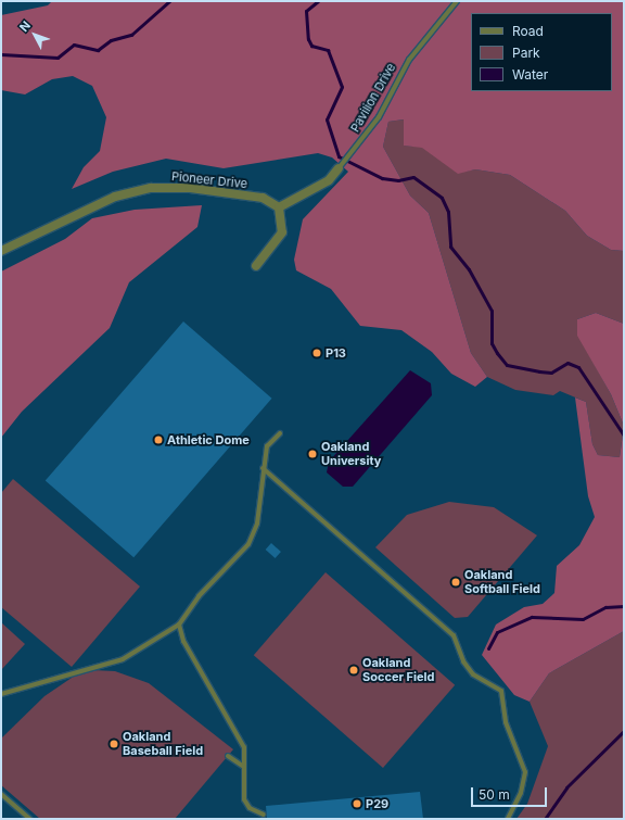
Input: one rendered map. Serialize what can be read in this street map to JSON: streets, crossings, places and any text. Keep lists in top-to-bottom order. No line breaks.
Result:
{"streets":{"street":["Pavilion Drive","Pioneer Drive"]},"crossings":[["Pavilion Drive","Pioneer Drive"]],"places":["P13","Athletic Dome","Oakland University","Oakland Softball Field","Oakland Soccer Field","Oakland Baseball Field","P29"],"legend":["Road","Park","Water"],"scale_bar":"50 m","north":"top left"}
